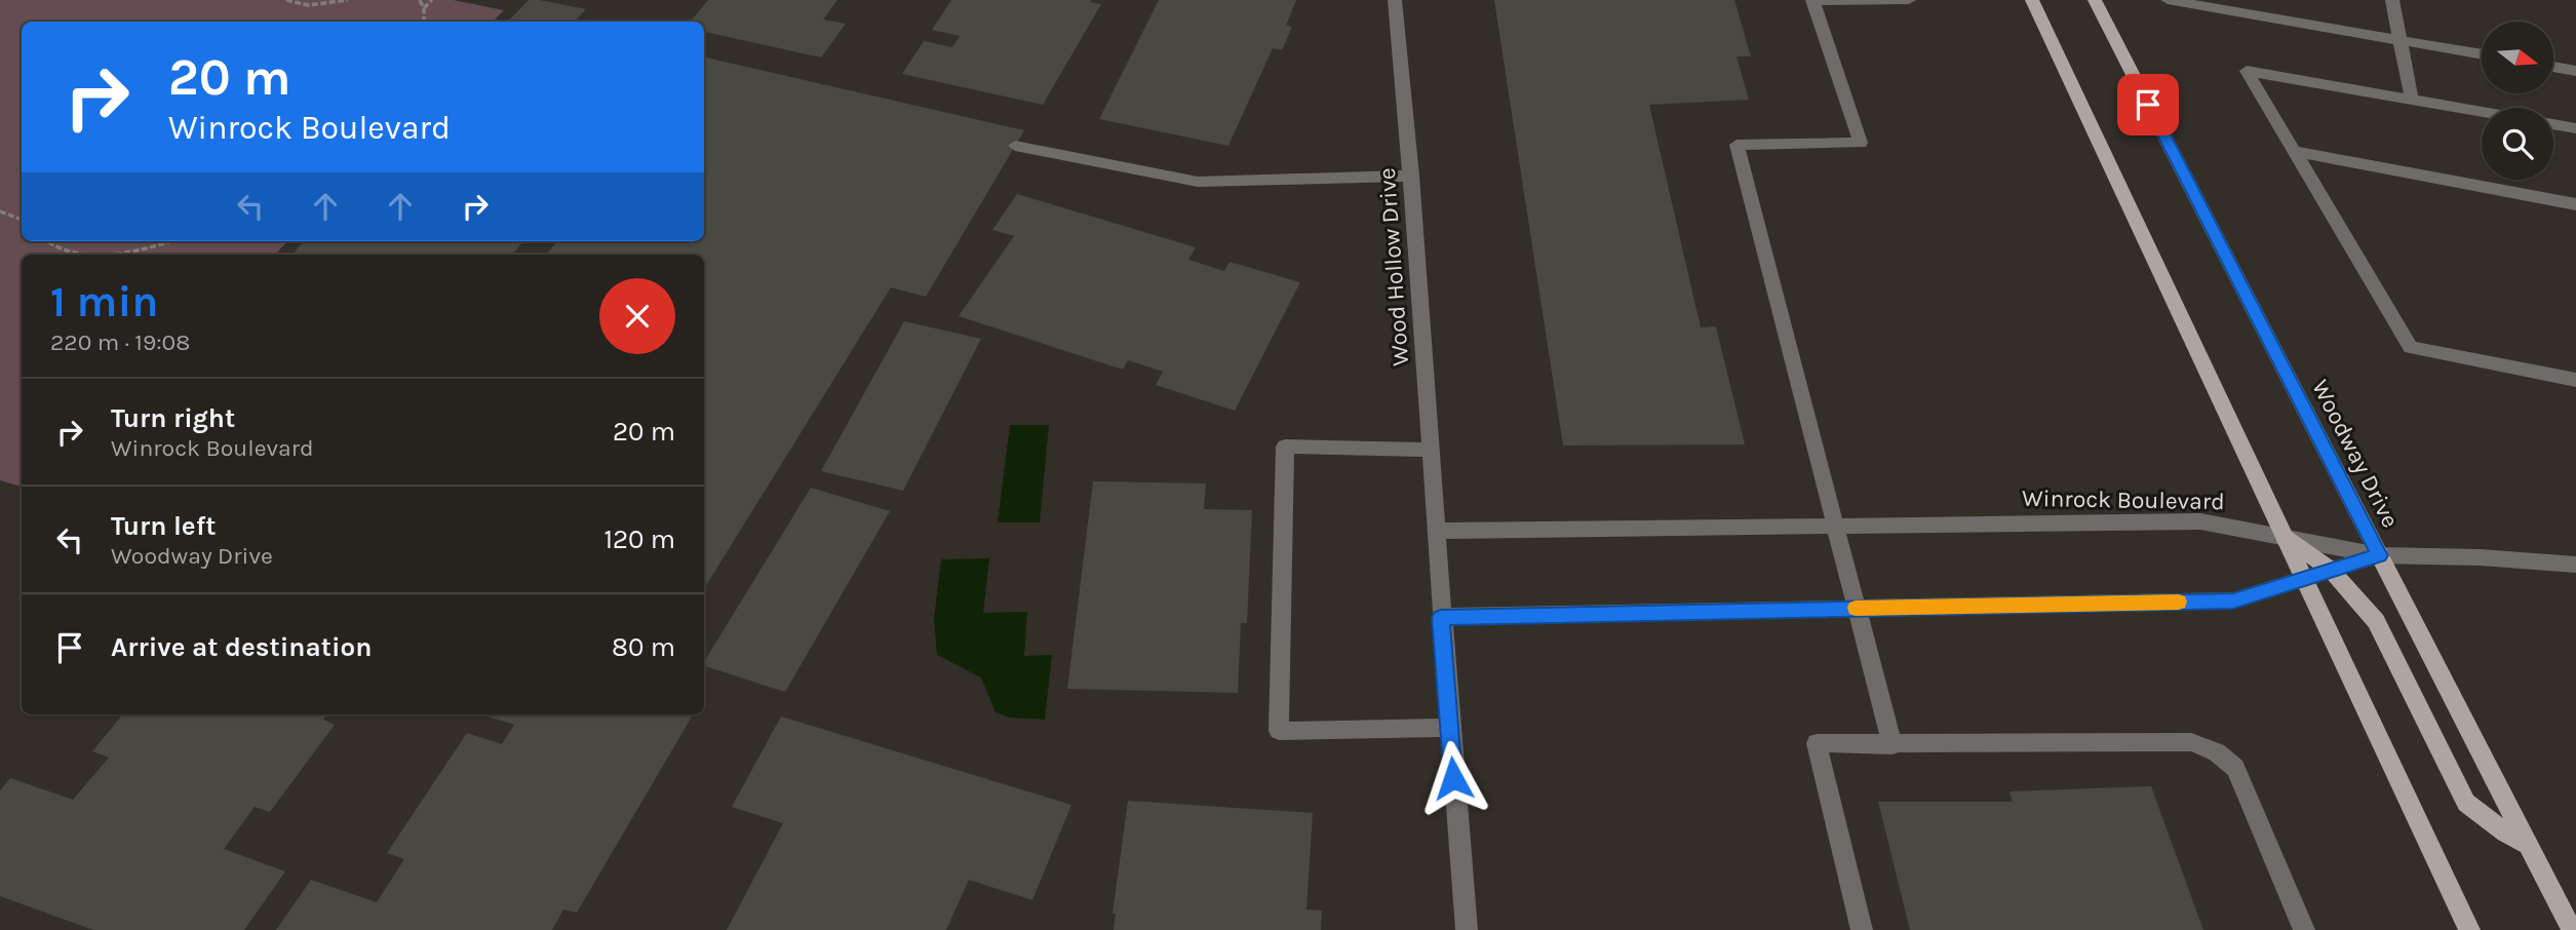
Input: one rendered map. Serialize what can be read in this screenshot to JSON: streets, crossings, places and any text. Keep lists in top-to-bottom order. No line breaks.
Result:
{"streets":{"main road":["Woodway Drive"],"street":["Wood Hollow Drive","Winrock Boulevard"]},"crossings":[["Wood Hollow Drive","Winrock Boulevard"],["Woodway Drive","Winrock Boulevard"]],"north":"right","page":{"turn":["20 m","Winrock Boulevard"],"heading":["1 min","220 m · 19:08"],"list":[{"name":"Turn right","note":"Winrock Boulevard","value":"20 m"},{"name":"Turn left","note":"Woodway Drive","value":"120 m"},{"name":"Arrive at destination","value":"80 m"}]}}
